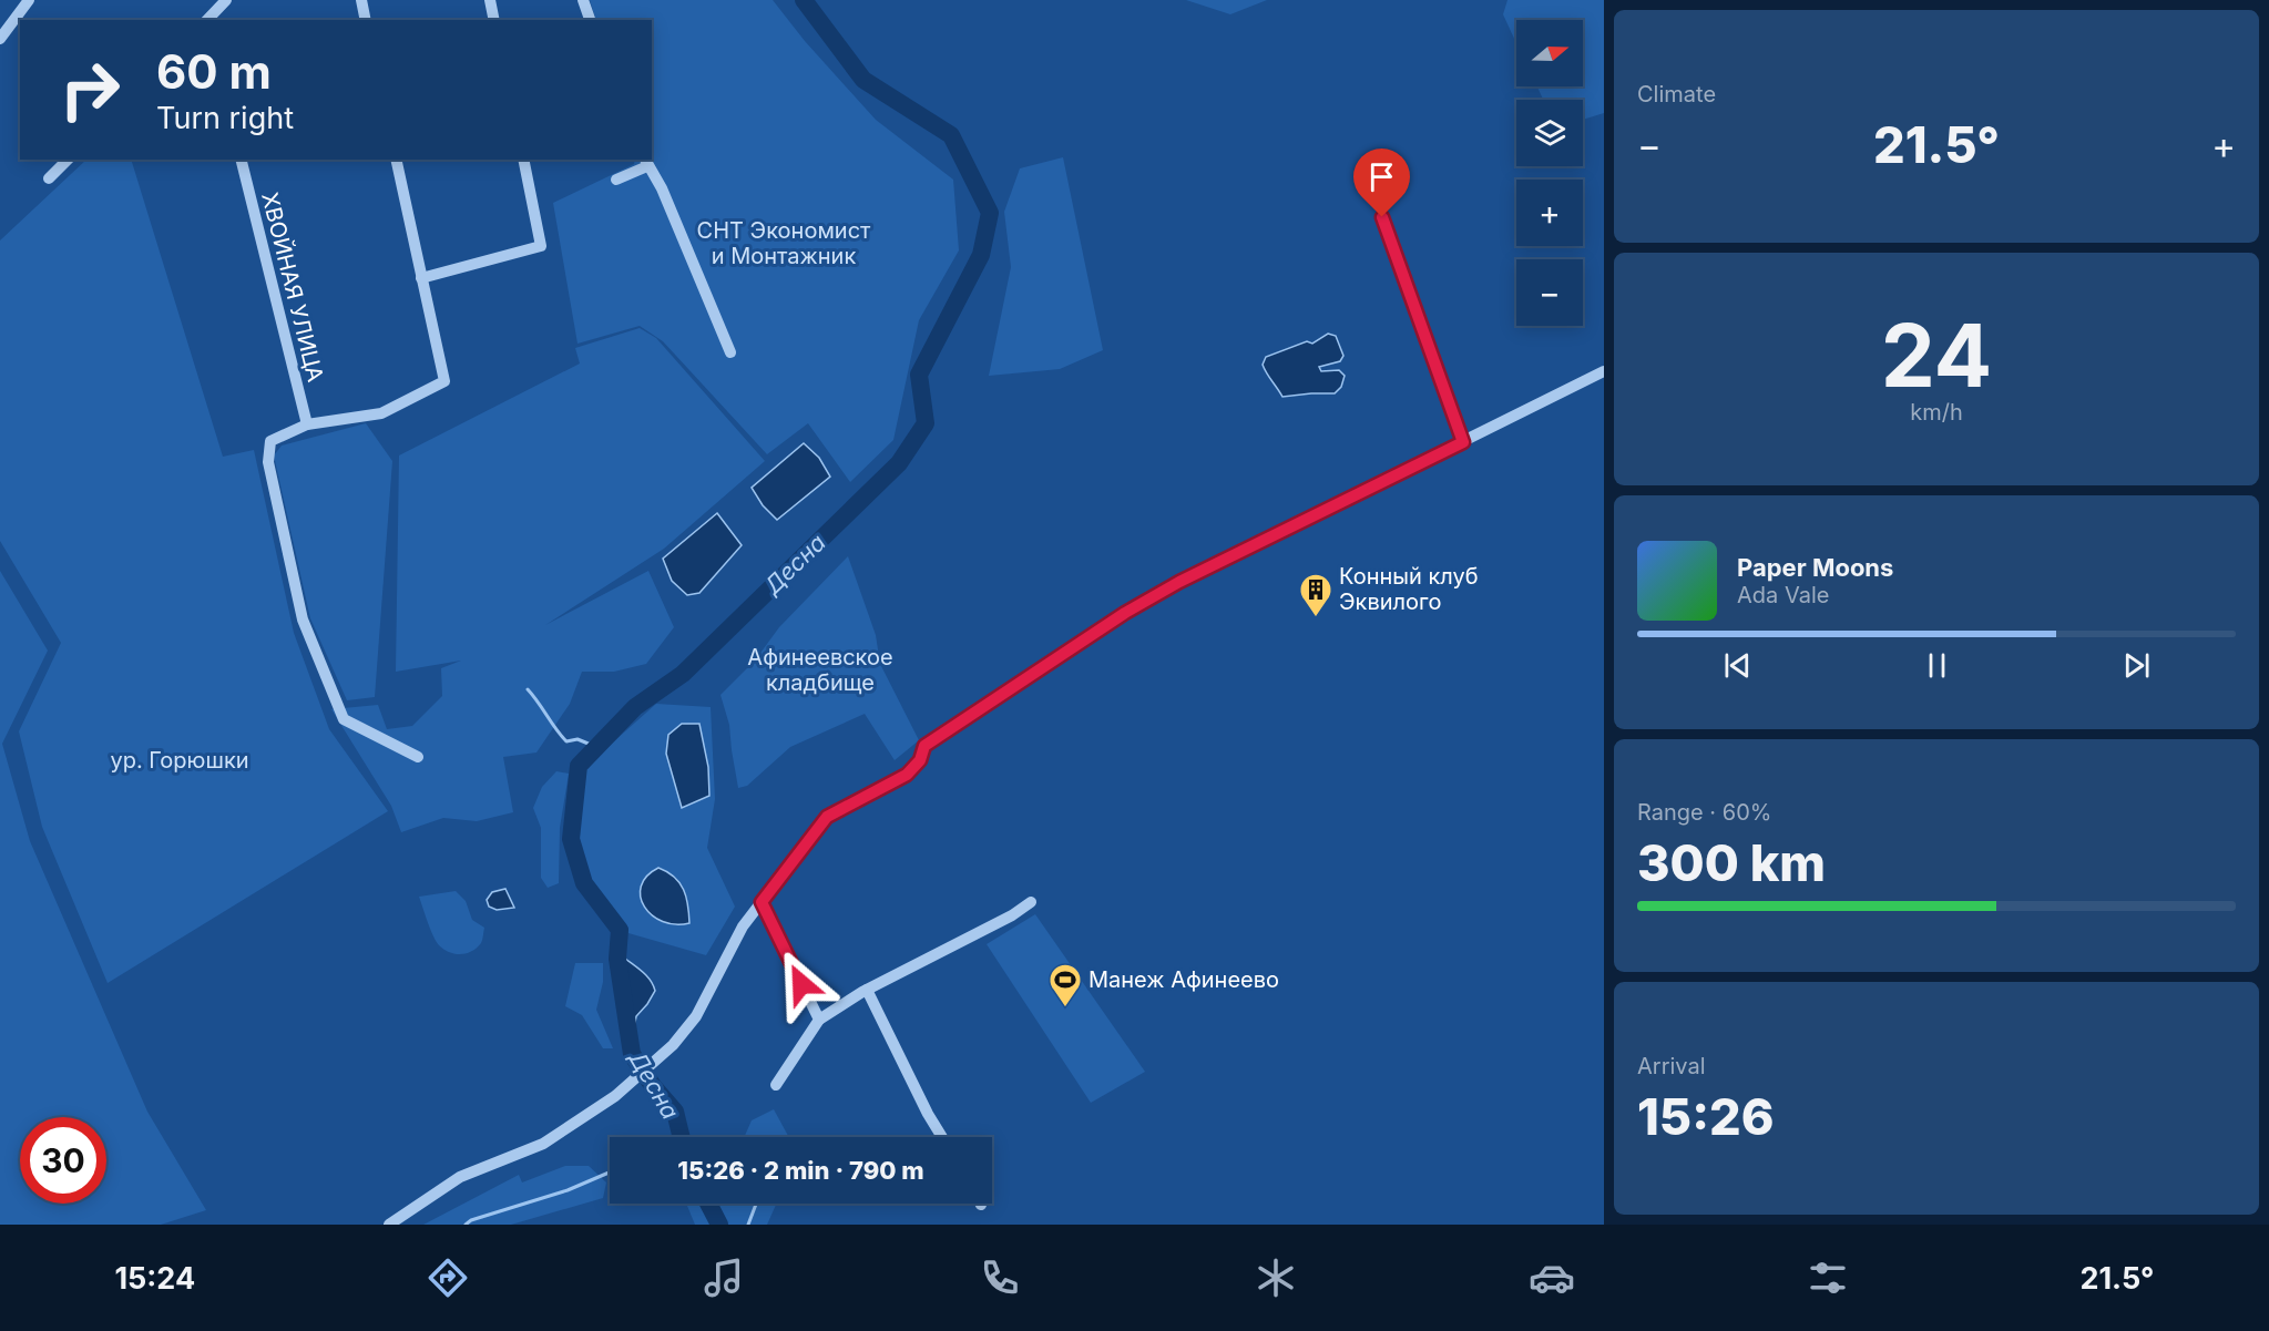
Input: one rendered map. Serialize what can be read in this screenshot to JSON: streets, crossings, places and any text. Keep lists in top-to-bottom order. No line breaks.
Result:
{"streets":{"street":["ХВОЙНАЯ УЛИЦА"]},"water":["Десна"],"parks":["СНТ Экономист и Монтажник","Афинеевское кладбище","ур. Горюшки"],"places":{"building":["Конный клуб Эквилого"],"sports":["Манеж Афинеево"]},"north":"right","page":{"tile":["Climate",["24","km/h"],["Range · 60%","300 km"],["Arrival","15:26"]],"map_buttons":["+","−"],"turn":["60 m","Turn right"],"heat":["−","21.5°","+"],"song":["Paper Moons","Ada Vale"],"limit":"30","trip":"15:26 · 2 min · 790 m","tabs":["15:24","21.5°"]}}
